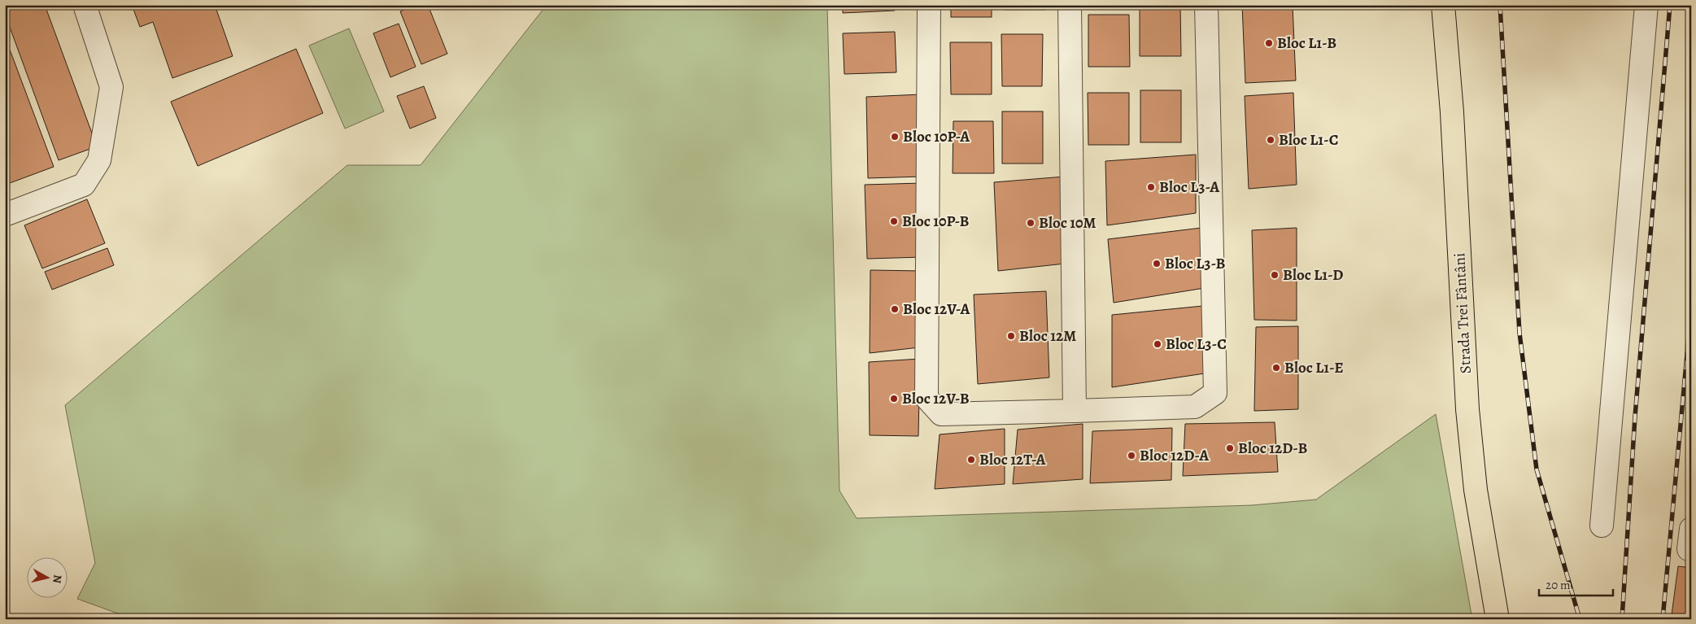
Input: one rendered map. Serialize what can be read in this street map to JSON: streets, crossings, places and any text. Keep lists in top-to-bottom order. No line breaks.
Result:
{"streets":{"main road":["Strada Trei Fântâni"]},"places":["Bloc L1-B","Bloc 10P-A","Bloc L1-C","Bloc L3-A","Bloc 10P-B","Bloc 10M","Bloc L3-B","Bloc L1-D","Bloc 12V-A","Bloc 12M","Bloc L3-C","Bloc L1-E","Bloc 12V-B","Bloc 12D-B","Bloc 12D-A","Bloc 12T-A"],"scale_bar":"20 m","north":"right"}
